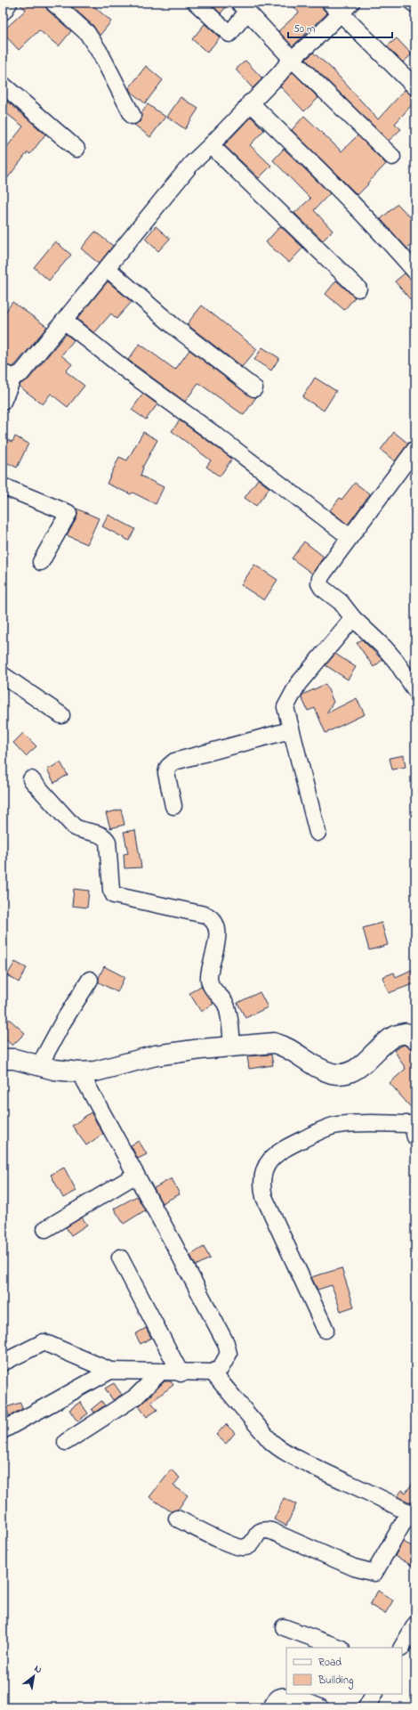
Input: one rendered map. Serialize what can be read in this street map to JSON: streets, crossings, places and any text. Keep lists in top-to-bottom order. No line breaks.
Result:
{"legend":["Road","Building"],"scale_bar":"50 m","north":"top right"}
